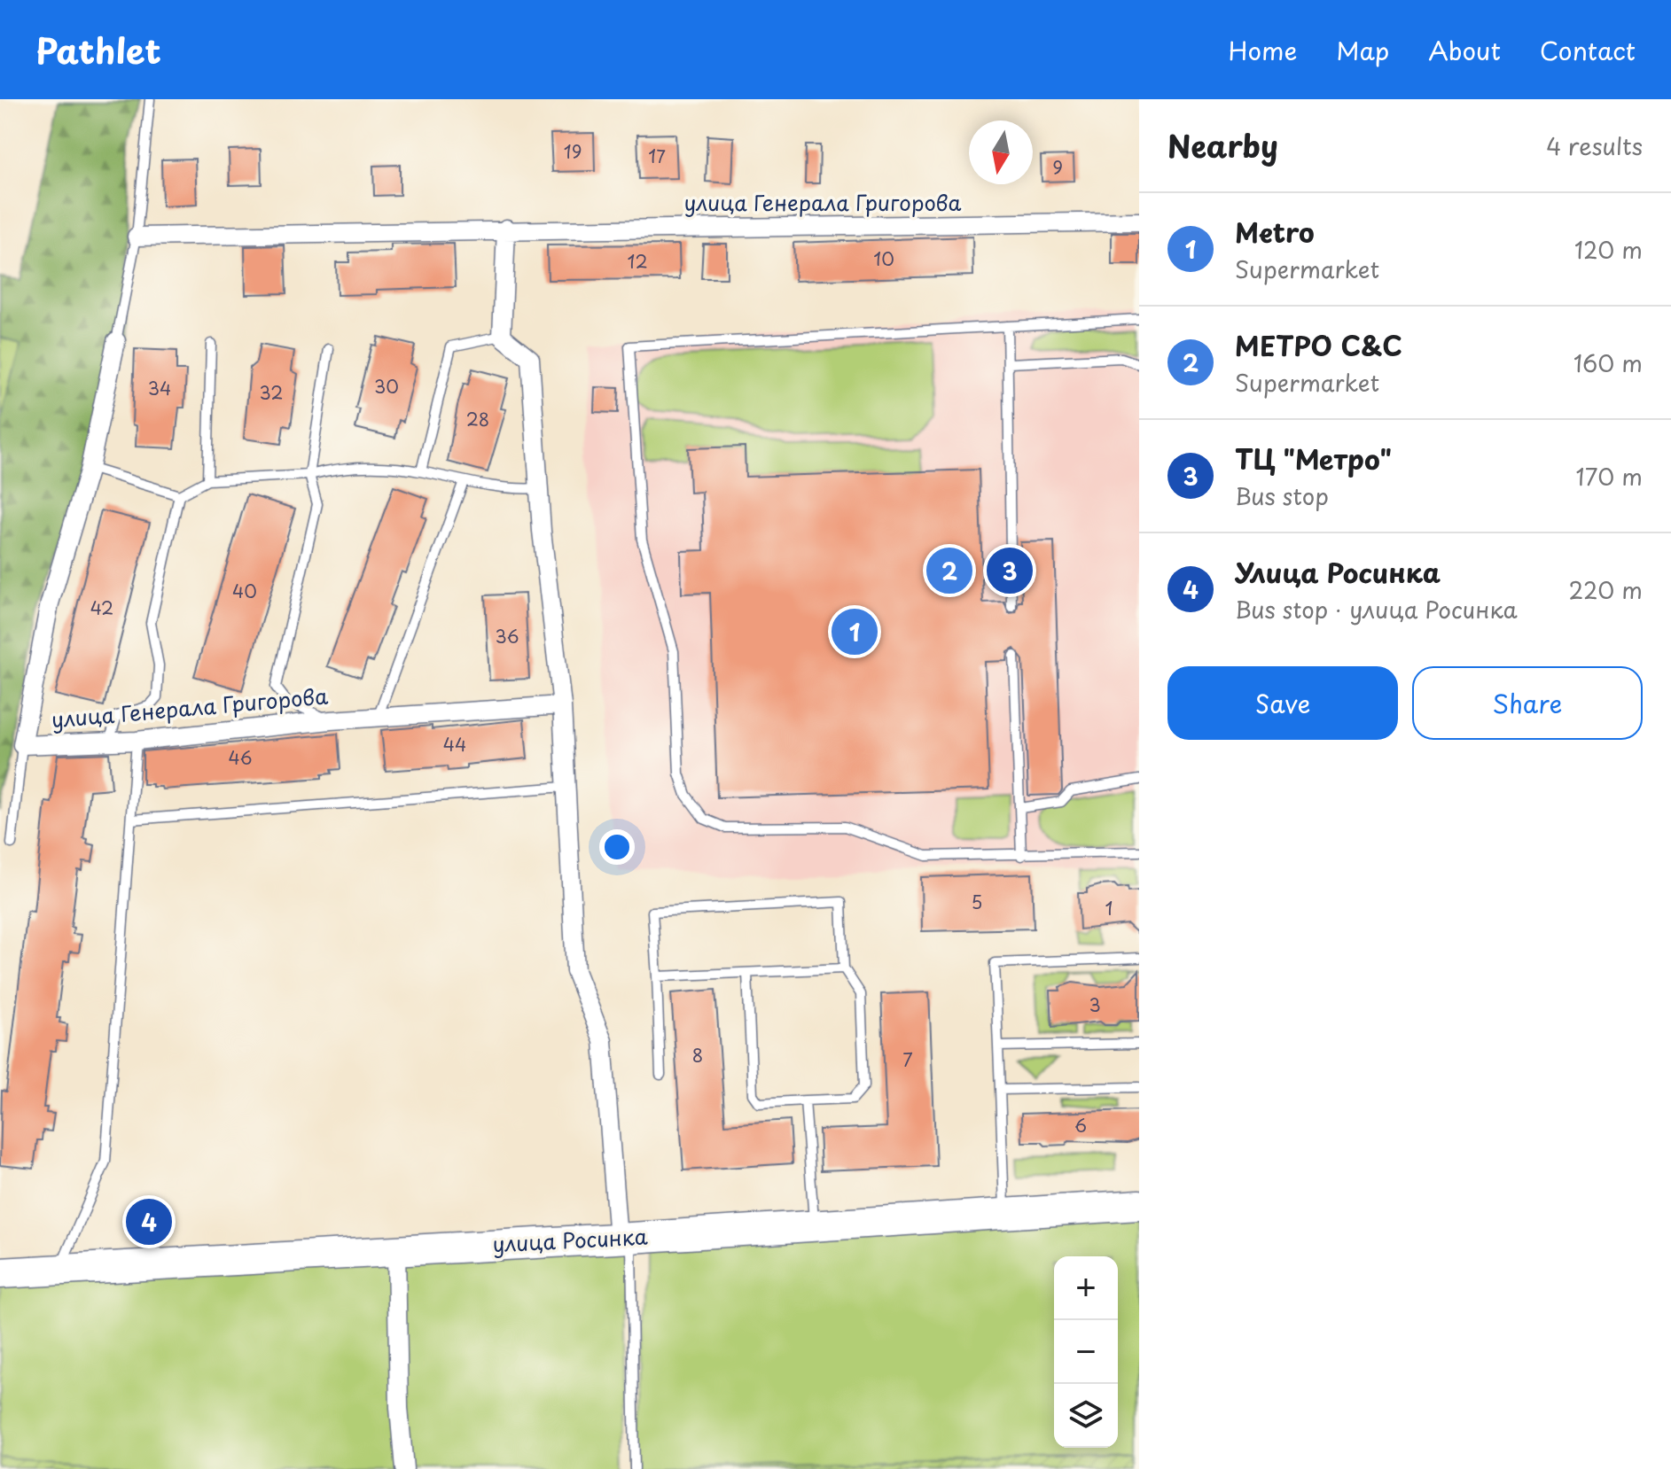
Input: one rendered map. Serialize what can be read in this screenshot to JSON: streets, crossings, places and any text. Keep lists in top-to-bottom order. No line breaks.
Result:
{"streets":{"main road":["улица Росинка"],"street":["улица Генерала Григорова"]},"house_numbers":["19","17","9","10","12","30","34","32","28","40","42","36","44","46","5","1","3","8","7","6"],"north":"bottom","page":{"header":"Pathlet","nav":["Home","Map","About","Contact"],"heading":["Nearby","4 results"],"list":[{"mark":"1","name":"Metro","note":"Supermarket","value":"120 m"},{"mark":"2","name":"МЕТРО С&С","note":"Supermarket","value":"160 m"},{"mark":"3","name":"ТЦ \"Метро\"","note":"Bus stop","value":"170 m"},{"mark":"4","name":"Улица Росинка","note":"Bus stop · улица Росинка","value":"220 m"}],"pins":["2","3","1","4"],"buttons":["Save","Share"],"map_buttons":["+","−"]}}
